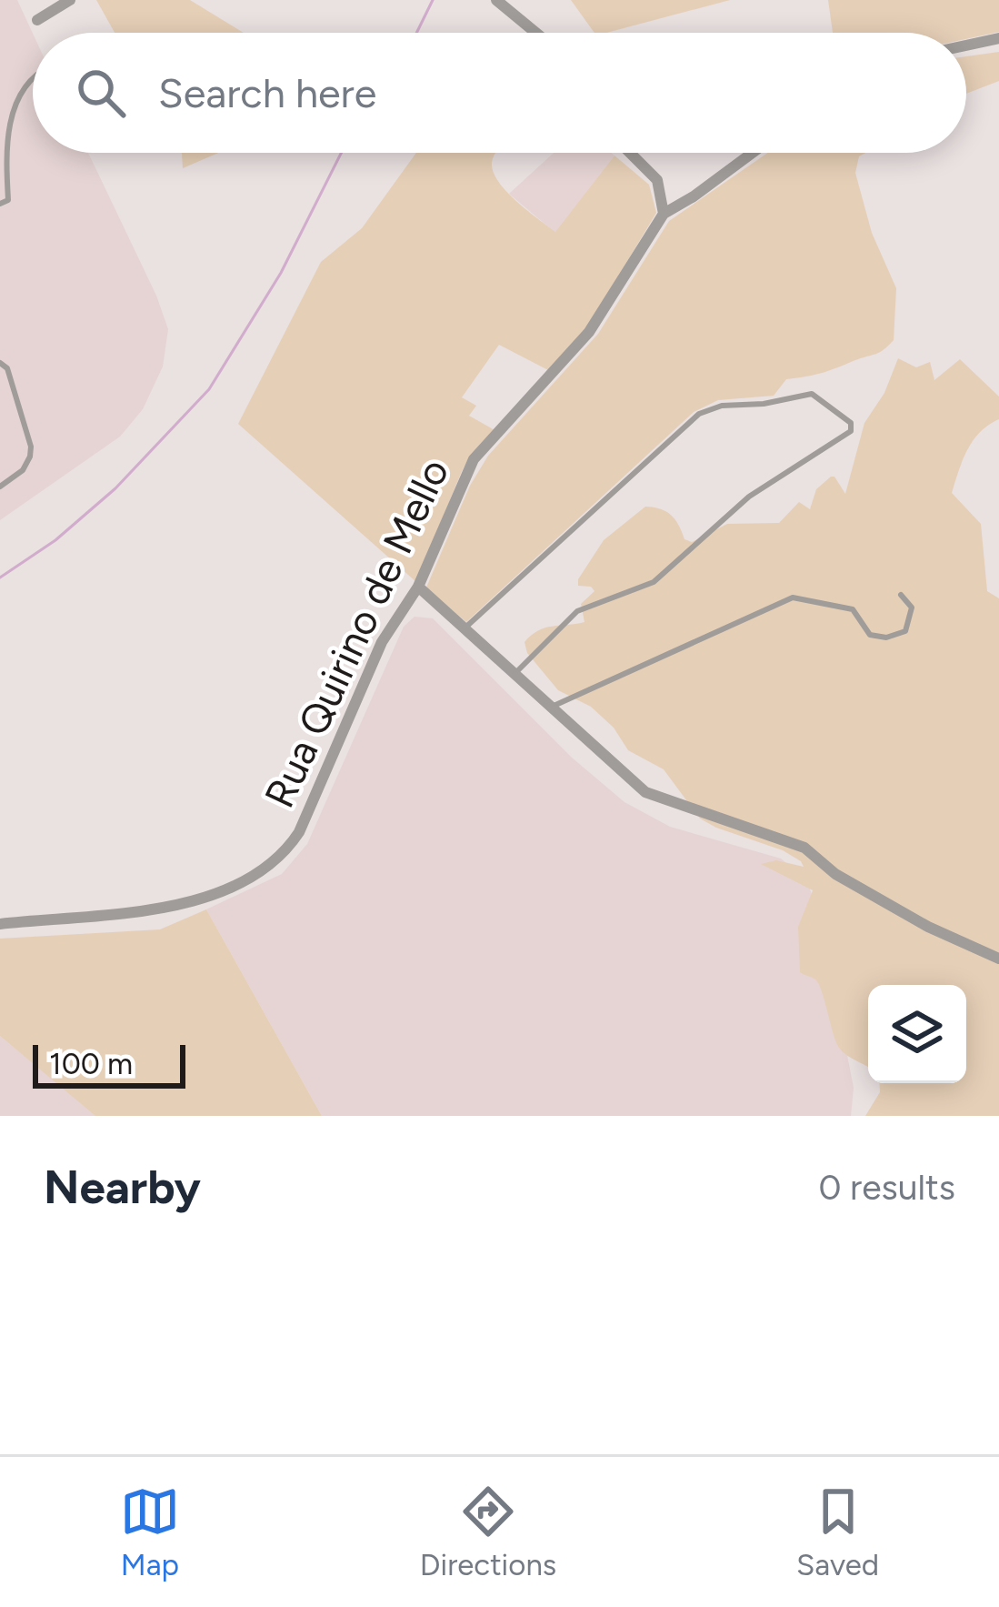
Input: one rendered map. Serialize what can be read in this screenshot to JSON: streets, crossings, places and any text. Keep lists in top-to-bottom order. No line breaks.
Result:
{"streets":{"street":["Rua Quirino de Mello"]},"scale_bar":"100 m","page":{"search":"Search here","scale":"100 m","heading":["Nearby","0 results"],"nav":["Map","Directions","Saved"]}}
